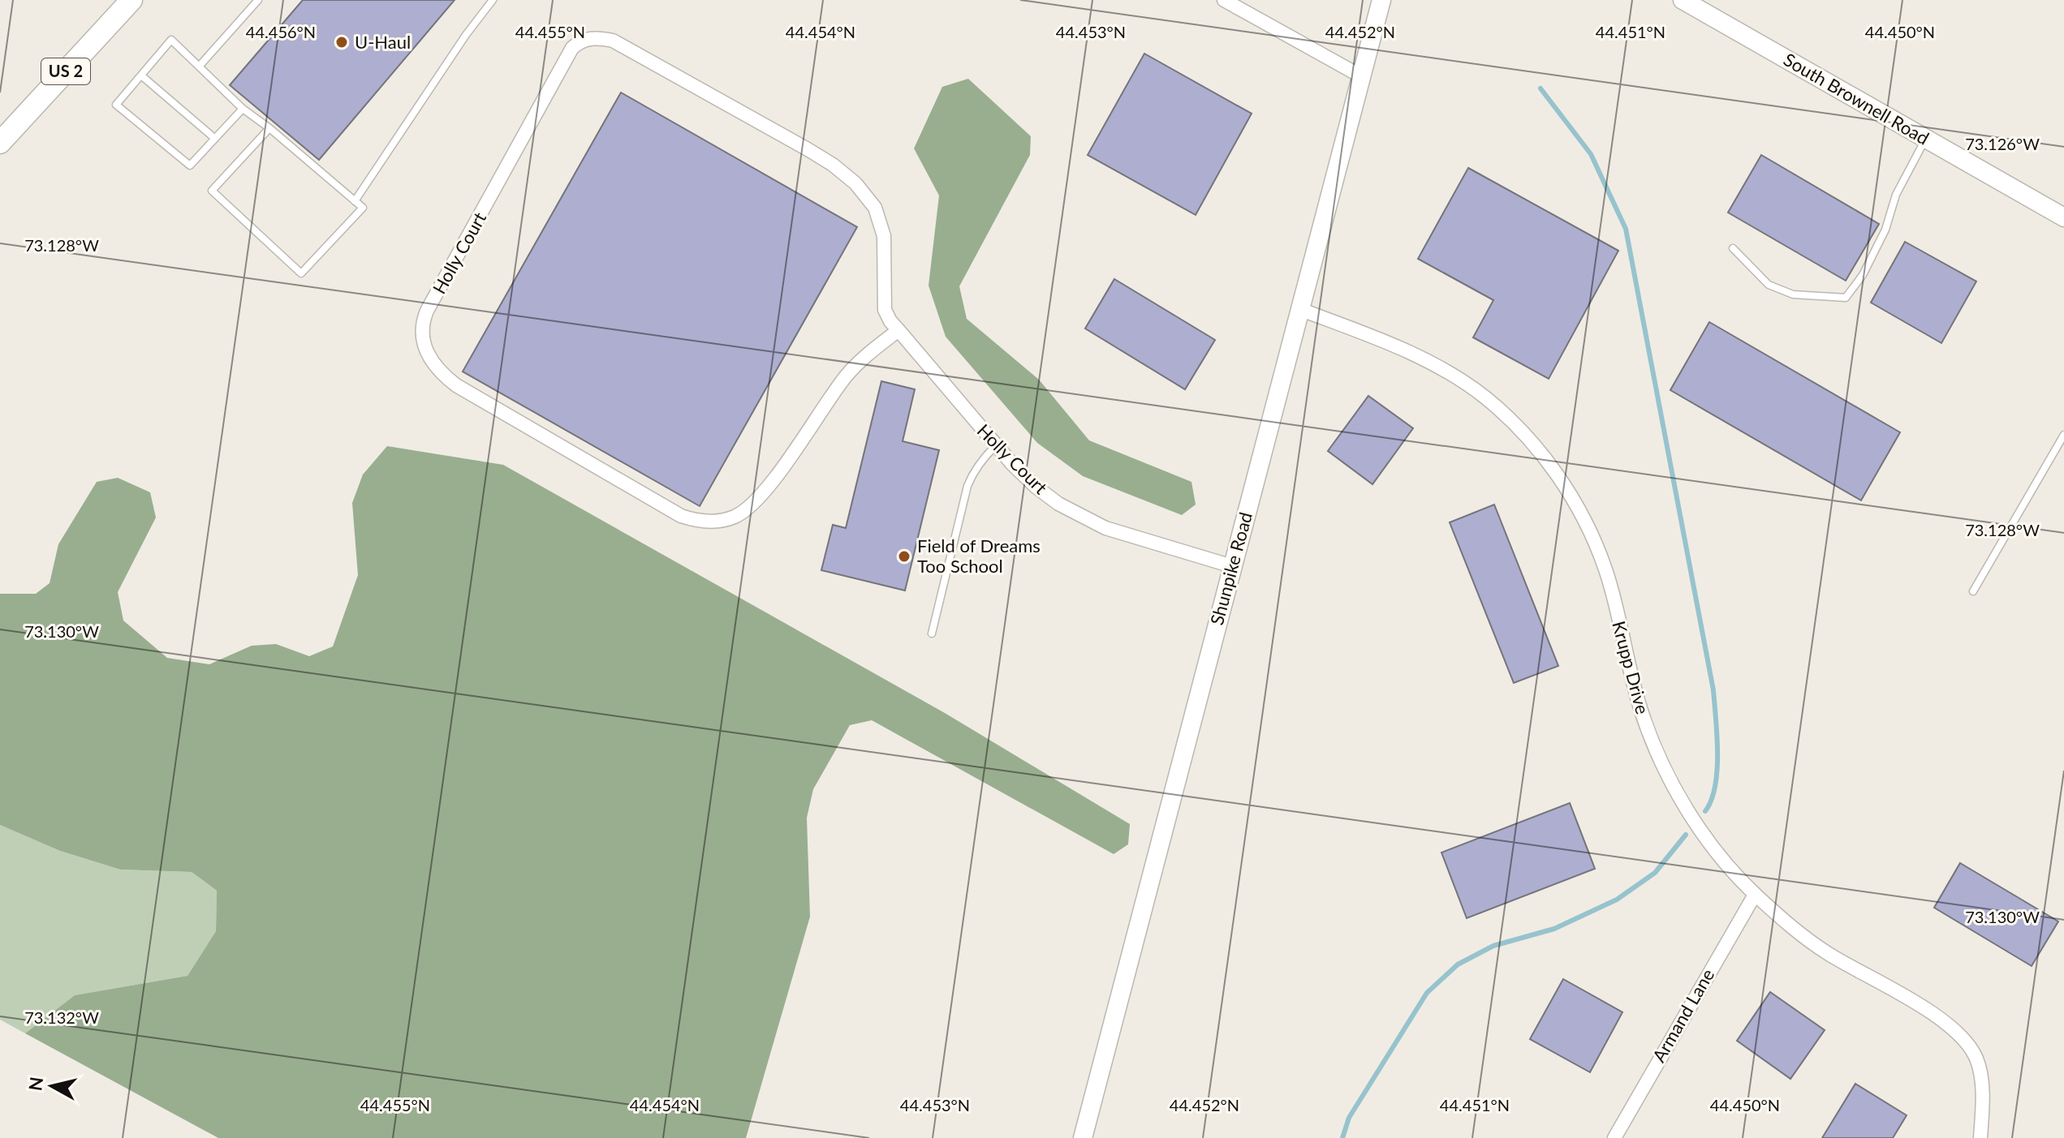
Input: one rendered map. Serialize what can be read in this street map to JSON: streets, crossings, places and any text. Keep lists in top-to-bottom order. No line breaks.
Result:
{"streets":{"main road":["US 2"],"street":["South Brownell Road","Holly Court","Shunpike Road","Krupp Drive","Armand Lane"]},"crossings":[["Holly Court","Shunpike Road"],["Shunpike Road","Krupp Drive"],["Krupp Drive","Armand Lane"]],"places":["U-Haul","Field of Dreams Too School"],"north":"left","coordinates":["44.456°N","44.455°N","44.454°N","44.453°N","44.452°N","44.451°N","44.450°N","73.126°W","73.128°W","73.130°W","73.132°W"]}
